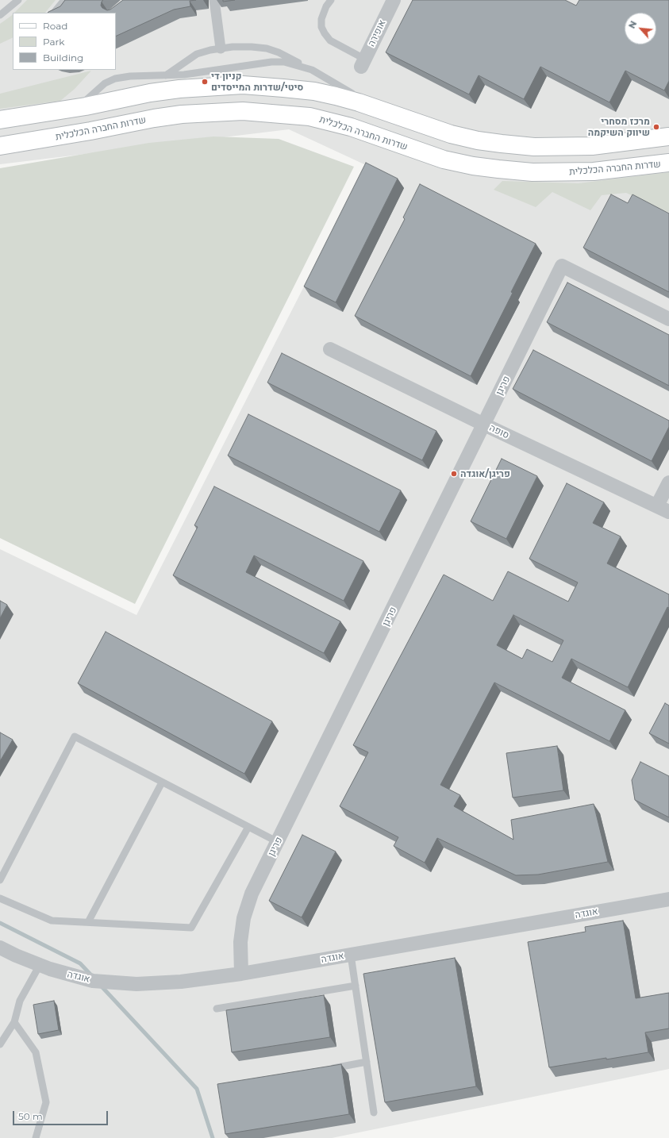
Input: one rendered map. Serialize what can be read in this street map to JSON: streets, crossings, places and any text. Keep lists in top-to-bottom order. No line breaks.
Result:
{"streets":{"main road":["שדרות החברה הכלכלית"],"street":["אופירה","פריגן","סופה","אוגדה"]},"crossings":[["פריגן","סופה"],["פריגן","אוגדה"]],"places":["קניון די סיטי/שדרות המייסדים","מרכז מסחרי שיווק השיקמה","פריגן/אוגדה"],"legend":["Road","Park","Building"],"scale_bar":"50 m","north":"top left"}
